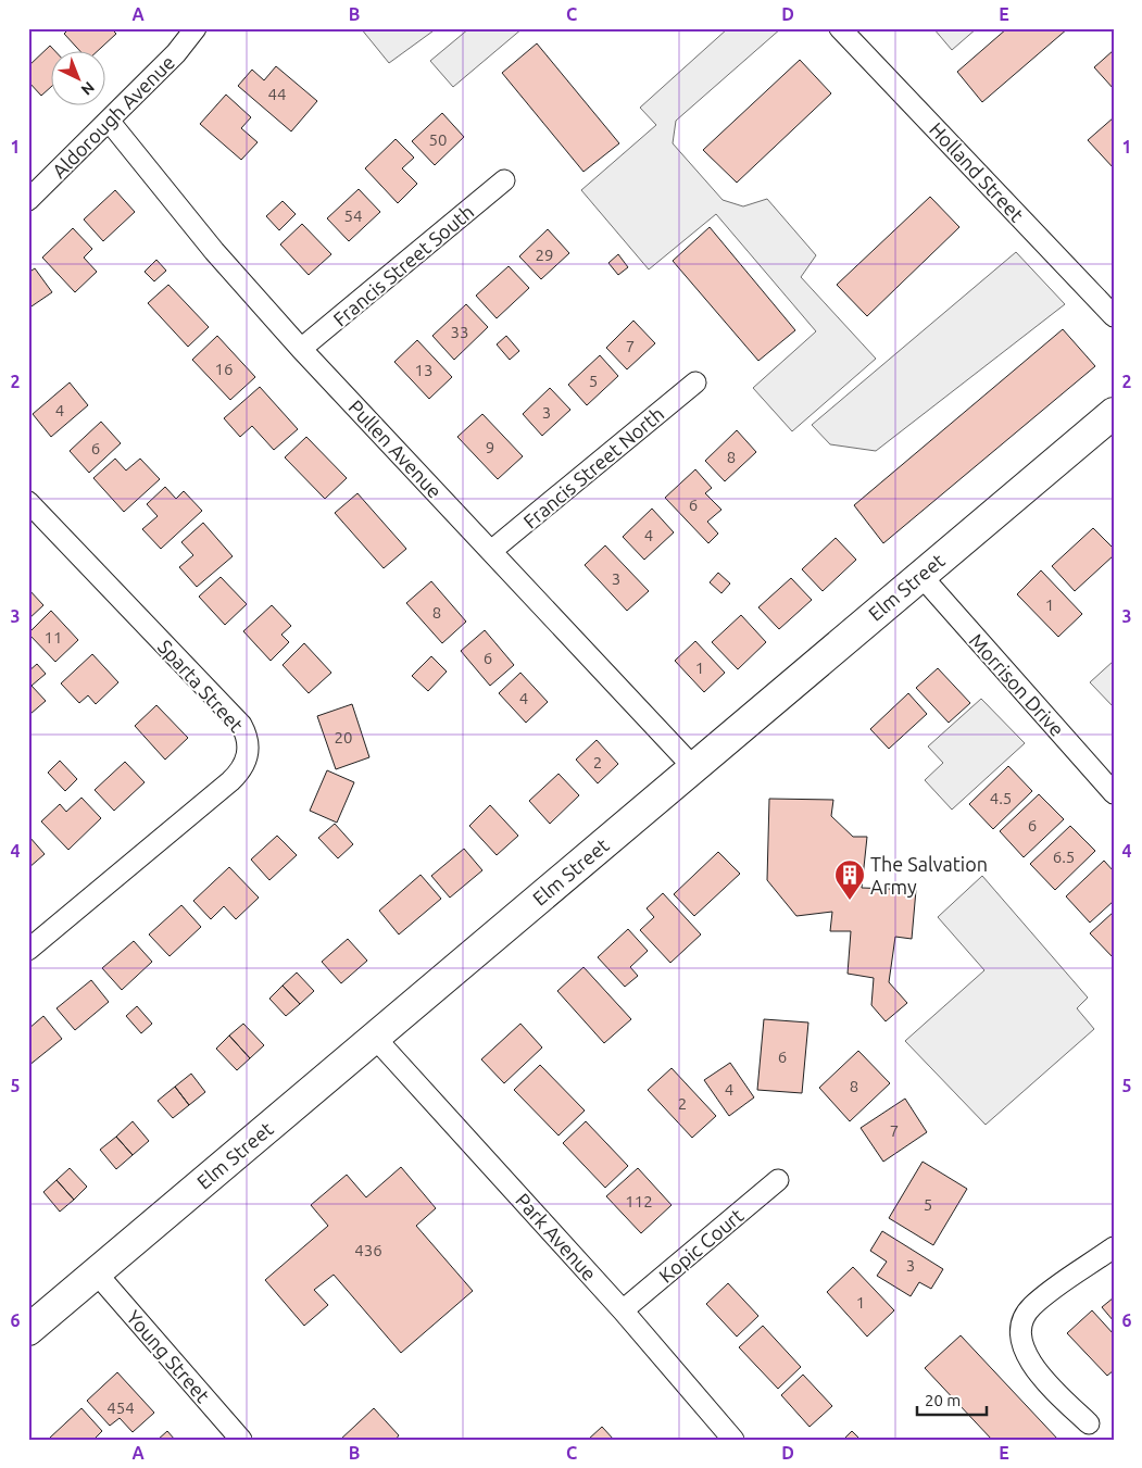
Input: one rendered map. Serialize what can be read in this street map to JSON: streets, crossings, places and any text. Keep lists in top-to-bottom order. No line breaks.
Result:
{"streets":{"main road":["Elm Street"],"street":["Aldorough Avenue","Holland Street","Francis Street South","Pullen Avenue","Francis Street North","Morrison Drive","Sparta Street","Park Avenue","Kopic Court","Young Street"]},"crossings":[["Aldorough Avenue","Pullen Avenue"],["Francis Street South","Pullen Avenue"],["Pullen Avenue","Francis Street North"],["Pullen Avenue","Elm Street"],["Elm Street","Morrison Drive"],["Elm Street","Park Avenue"],["Elm Street","Young Street"],["Park Avenue","Kopic Court"]],"places":{"building":["The Salvation Army"]},"house_numbers":["44","50","54","29","33","7","16","13","5","4","3","9","6","8","6","4","3","1","8","11","6","1","4","20","2","4.5","6","6.5","6","8","4","2","7","112","5","436","3","1","454"],"scale_bar":"20 m","north":"bottom right","grid":{"columns":["A","B","C","D","E"],"rows":["1","2","3","4","5","6"]}}
